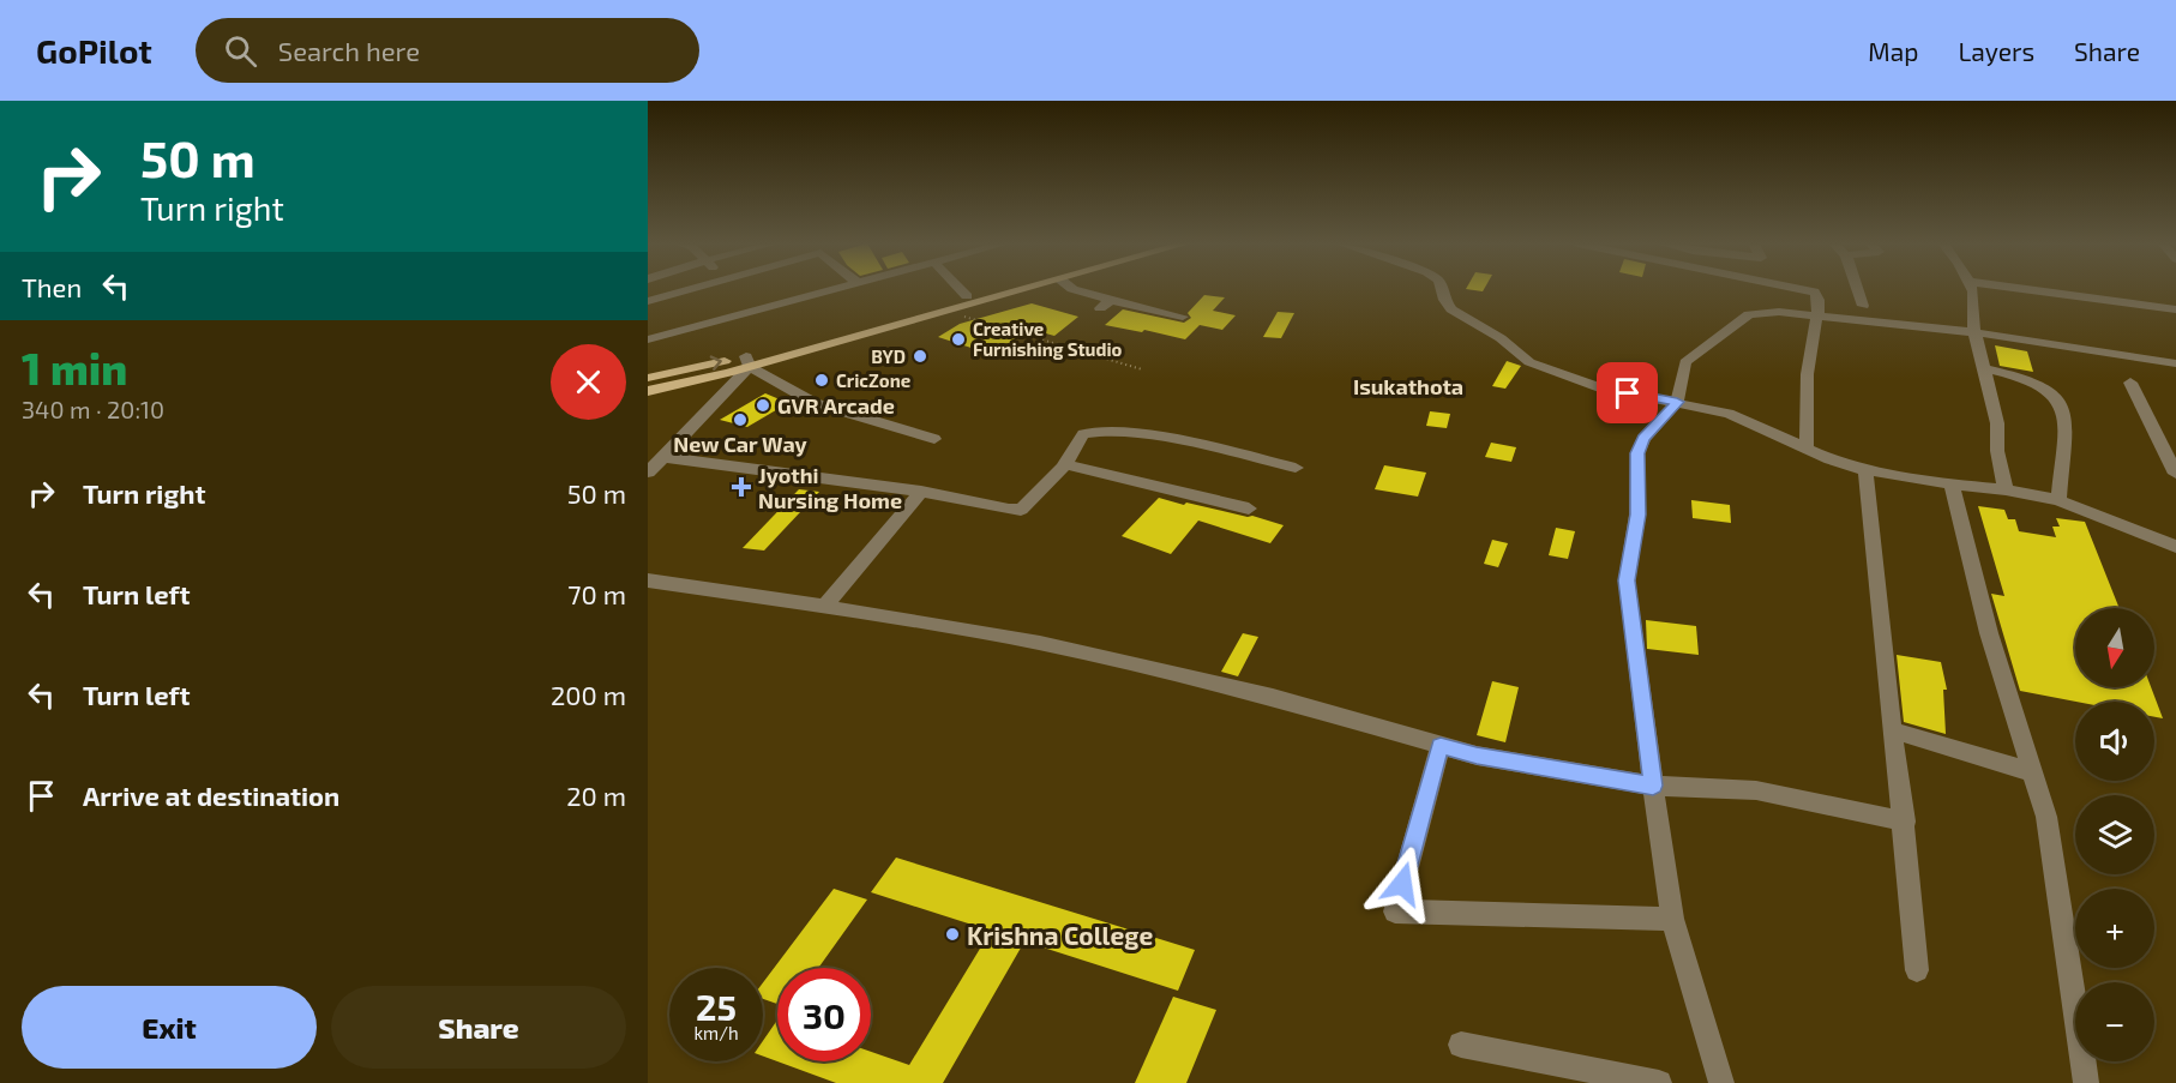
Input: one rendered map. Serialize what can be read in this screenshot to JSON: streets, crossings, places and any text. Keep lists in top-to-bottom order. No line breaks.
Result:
{"districts":["Isukathota"],"places":{"other":["Creative Furnishing Studio","BYD","CricZone","GVR Arcade","New Car Way","Krishna College"],"health":["Jyothi Nursing Home"]},"north":"bottom","page":{"header":"GoPilot","search":"Search here","nav":["Map","Layers","Share"],"turn":["50 m","Turn right"],"then":"Then","heading":["1 min","340 m · 20:10"],"list":[{"name":"Turn right","value":"50 m"},{"name":"Turn left","value":"70 m"},{"name":"Turn left","value":"200 m"},{"name":"Arrive at destination","value":"20 m"}],"map_buttons":["+","−"],"speed":"25 km/h","limit":"30","buttons":["Exit","Share"]}}
